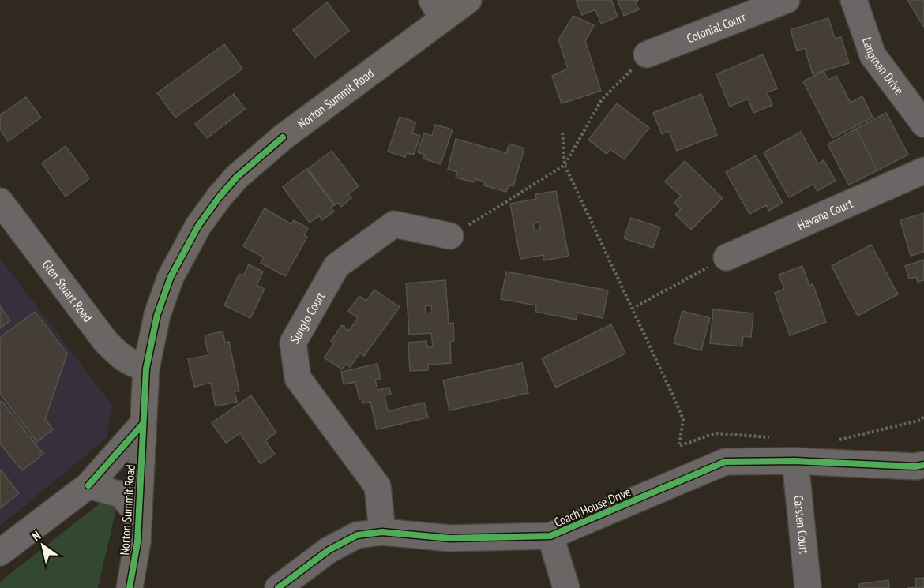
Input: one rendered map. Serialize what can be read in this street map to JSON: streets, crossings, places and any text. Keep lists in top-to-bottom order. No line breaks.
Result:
{"streets":{"main road":["Norton Summit Road"],"street":["Colonial Court","Langman Drive","Havana Court","Glen Stuart Road","Sunglo Court","Coach House Drive","Carsten Court"]},"crossings":[["Norton Summit Road","Glen Stuart Road"],["Sunglo Court","Coach House Drive"],["Coach House Drive","Carsten Court"]],"north":"top left"}
